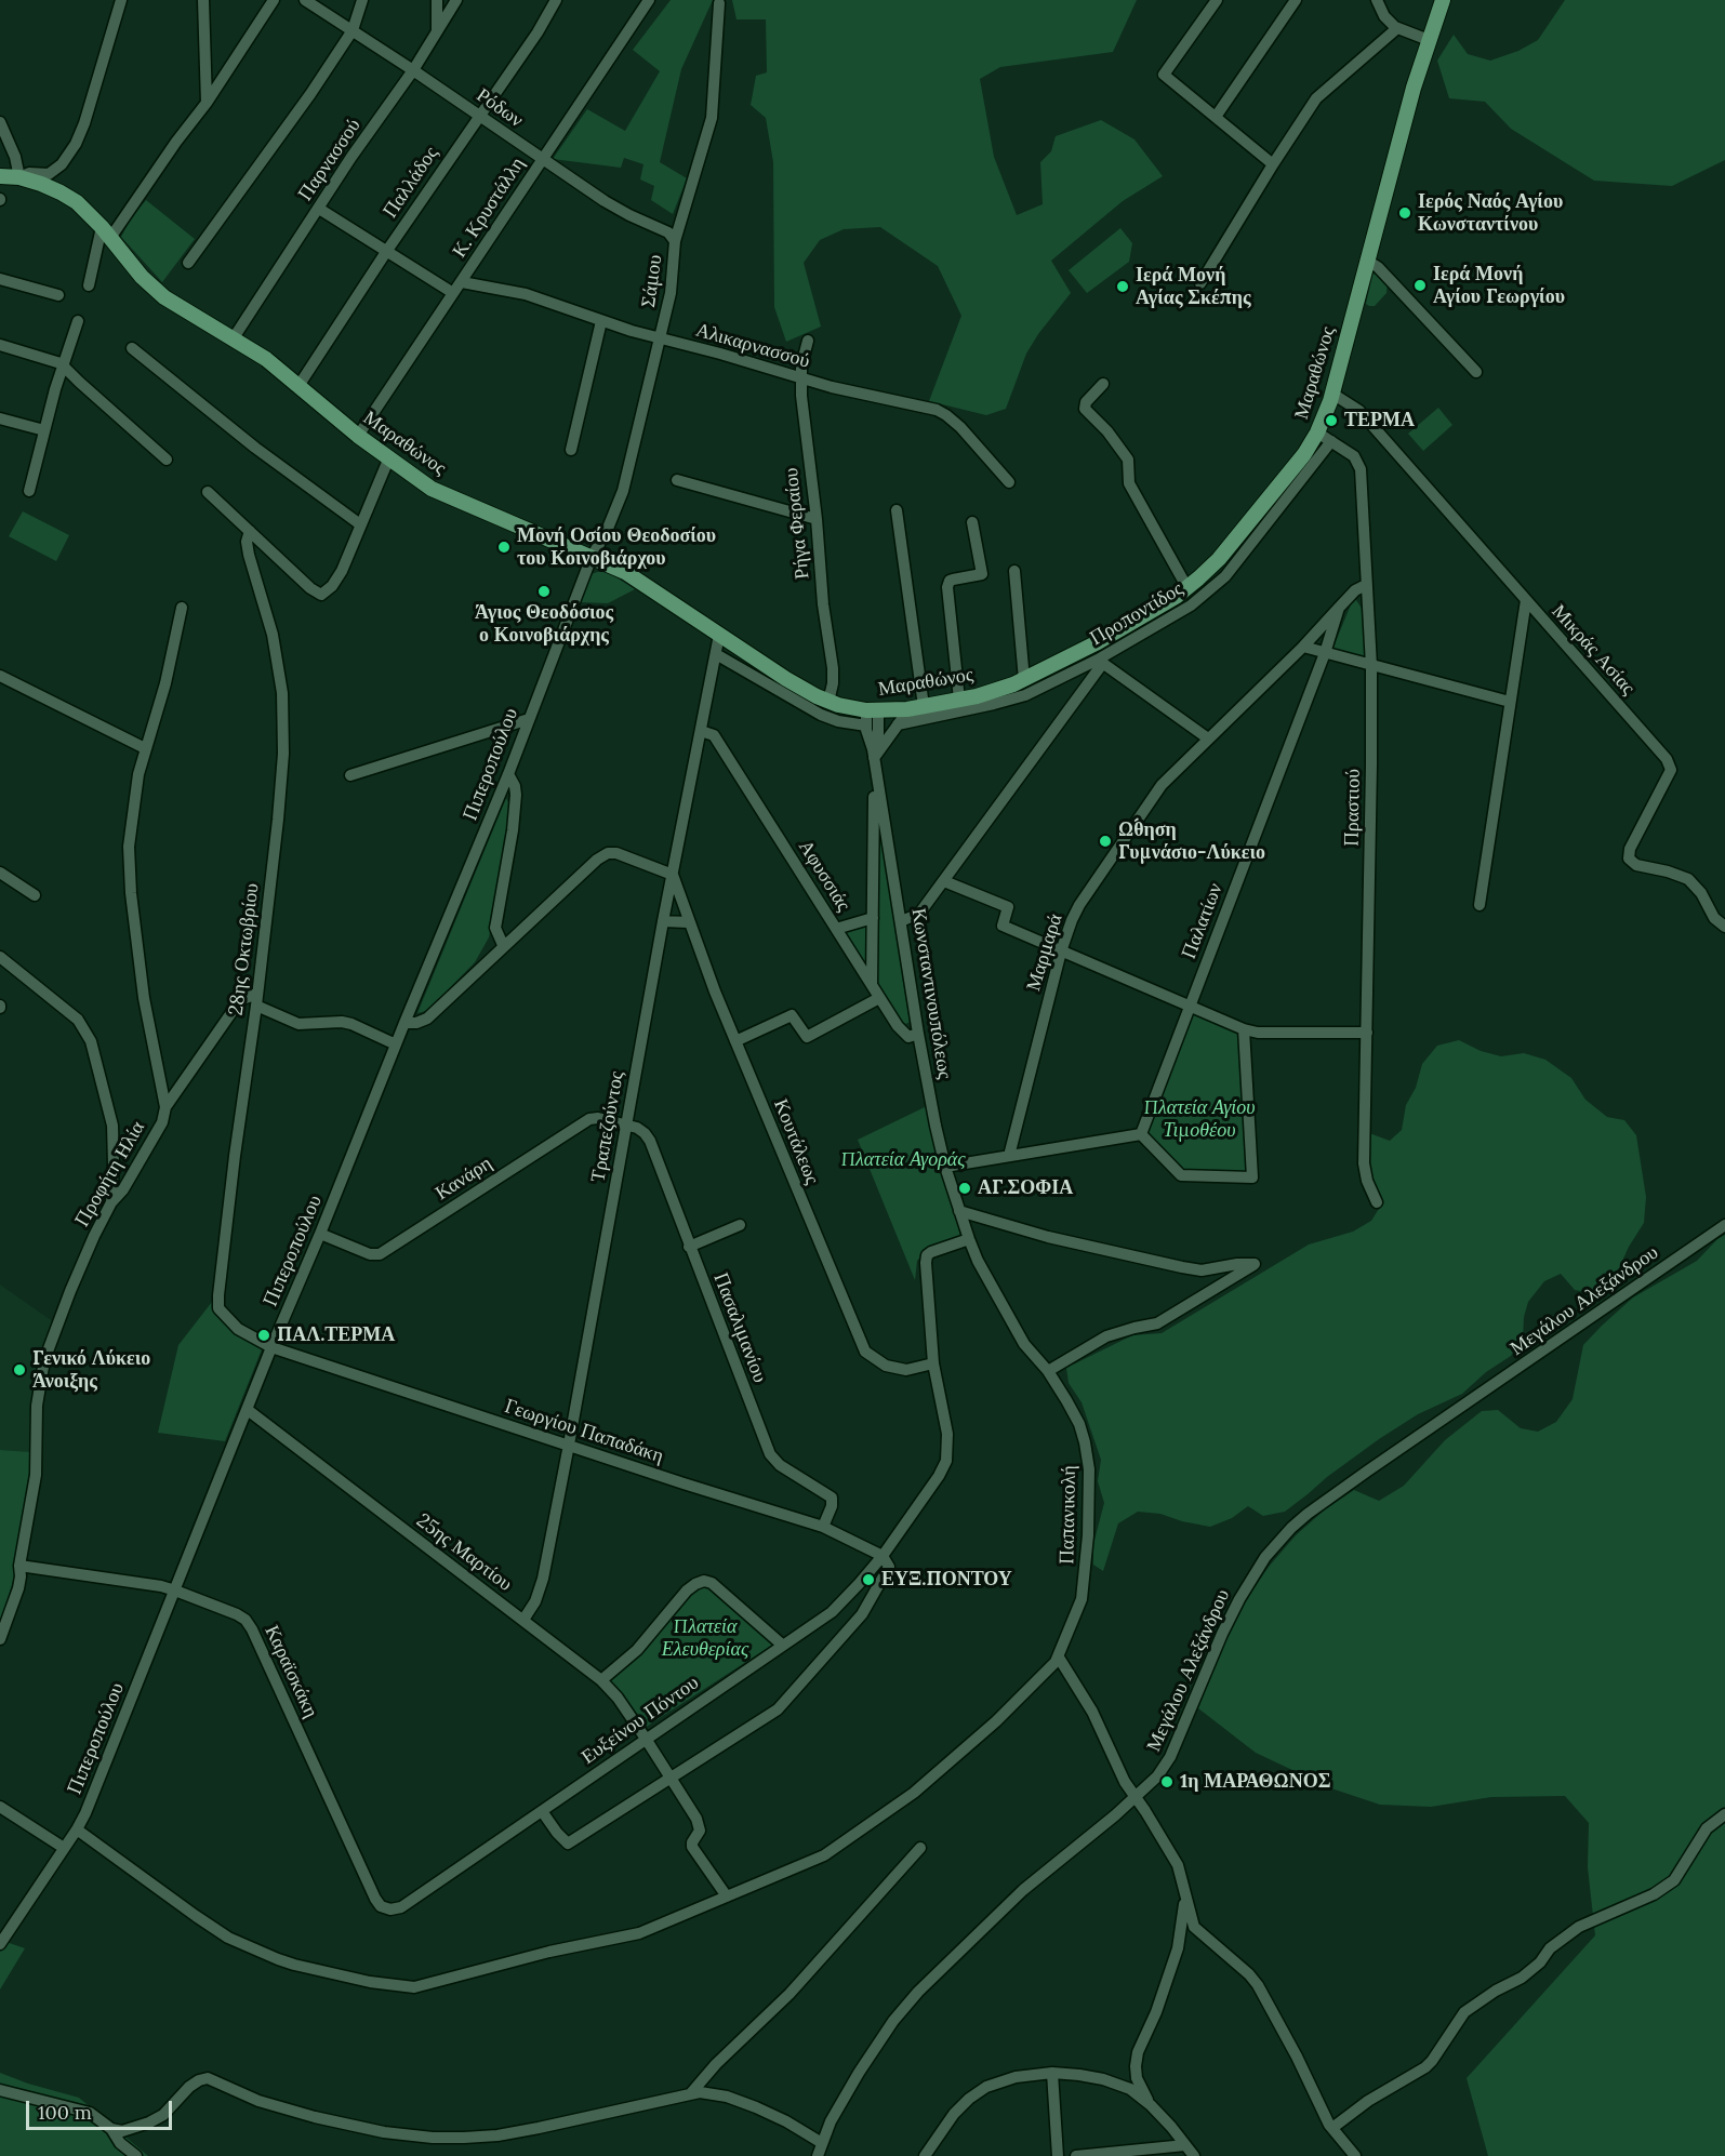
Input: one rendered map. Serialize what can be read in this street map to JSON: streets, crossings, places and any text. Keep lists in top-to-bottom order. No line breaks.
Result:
{"streets":{"main road":["Μαραθώνος"],"street":["Ρόδων","Παρνασσού","Παλλάδος","Κ. Κρυστάλλη","Σάμου","Αλικαρνασσού","Ρήγα Φεραίου","Προποντίδος","Μικράς Ασίας","Πιπεροπούλου","Πραστιού","Αφυσσιάς","Παλατίων","28ης Οκτωβρίου","Μαρμαρά","Κωνσταντινουπόλεως","Τραπεζούντος","Κουτάλεως","Προφήτη Ηλία","Κανάρη","Μεγάλου Αλεξάνδρου","Πασαλιμανίου","Γεωργίου Παπαδάκη","Παπανικολή","25ης Μαρτίου","Καραϊσκάκη","Ευξείνου Πόντου"]},"crossings":[["Ρόδων","Παρνασσού"],["Ρόδων","Παλλάδος"],["Ρόδων","Κ. Κρυστάλλη"],["Ρόδων","Σάμου"],["Παρνασσού","Μαραθώνος"],["Παλλάδος","Μαραθώνος"],["Κ. Κρυστάλλη","Αλικαρνασσού"],["Κ. Κρυστάλλη","Μαραθώνος"],["Σάμου","Αλικαρνασσού"],["Σάμου","Μαραθώνος"],["Σάμου","Πιπεροπούλου"],["Αλικαρνασσού","Ρήγα Φεραίου"],["Μαραθώνος","Ρήγα Φεραίου"],["Μαραθώνος","Μικράς Ασίας"],["Μαραθώνος","Πιπεροπούλου"],["Μαραθώνος","Πραστιού"],["Μαραθώνος","Κωνσταντινουπόλεως"],["Μαραθώνος","Τραπεζούντος"],["Προποντίδος","Πραστιού"],["Πιπεροπούλου","28ης Οκτωβρίου"],["Πιπεροπούλου","Κανάρη"],["Πιπεροπούλου","Γεωργίου Παπαδάκη"],["Πιπεροπούλου","25ης Μαρτίου"],["Πιπεροπούλου","Καραϊσκάκη"],["Αφυσσιάς","Κωνσταντινουπόλεως"],["Αφυσσιάς","Τραπεζούντος"],["Παλατίων","Μαρμαρά"],["28ης Οκτωβρίου","Γεωργίου Παπαδάκη"],["Κωνσταντινουπόλεως","Παπανικολή"],["Κωνσταντινουπόλεως","Ευξείνου Πόντου"],["Τραπεζούντος","Κουτάλεως"],["Τραπεζούντος","Κανάρη"],["Τραπεζούντος","Πασαλιμανίου"],["Τραπεζούντος","Γεωργίου Παπαδάκη"],["Τραπεζούντος","25ης Μαρτίου"],["Κουτάλεως","Ευξείνου Πόντου"],["Προφήτη Ηλία","Καραϊσκάκη"],["Κανάρη","Πασαλιμανίου"],["Πασαλιμανίου","Γεωργίου Παπαδάκη"],["Γεωργίου Παπαδάκη","Ευξείνου Πόντου"],["Παπανικολή","Ευξείνου Πόντου"],["25ης Μαρτίου","Ευξείνου Πόντου"],["Καραϊσκάκη","Ευξείνου Πόντου"]],"parks":["Πλατεία Αγίου Τιμοθέου","Πλατεία Αγοράς","Πλατεία Ελευθερίας"],"places":["Ιερός Ναός Αγίου Κωνσταντίνου","Ιερά Μονή Αγίου Γεωργίου","Ιερά Μονή Αγίας Σκέπης","ΤΕΡΜΑ","Μονή Οσίου Θεοδοσίου του Κοινοβιάρχου","Άγιος Θεοδόσιος ο Κοινοβιάρχης","Ώθηση Γυμνάσιο-Λύκειο","ΑΓ.ΣΟΦΙΑ","ΠΑΛ.ΤΕΡΜΑ","Γενικό Λύκειο Άνοιξης","ΕΥΞ.ΠΟΝΤΟΥ","1η ΜΑΡΑΘΩΝΟΣ"],"scale_bar":"100 m"}
